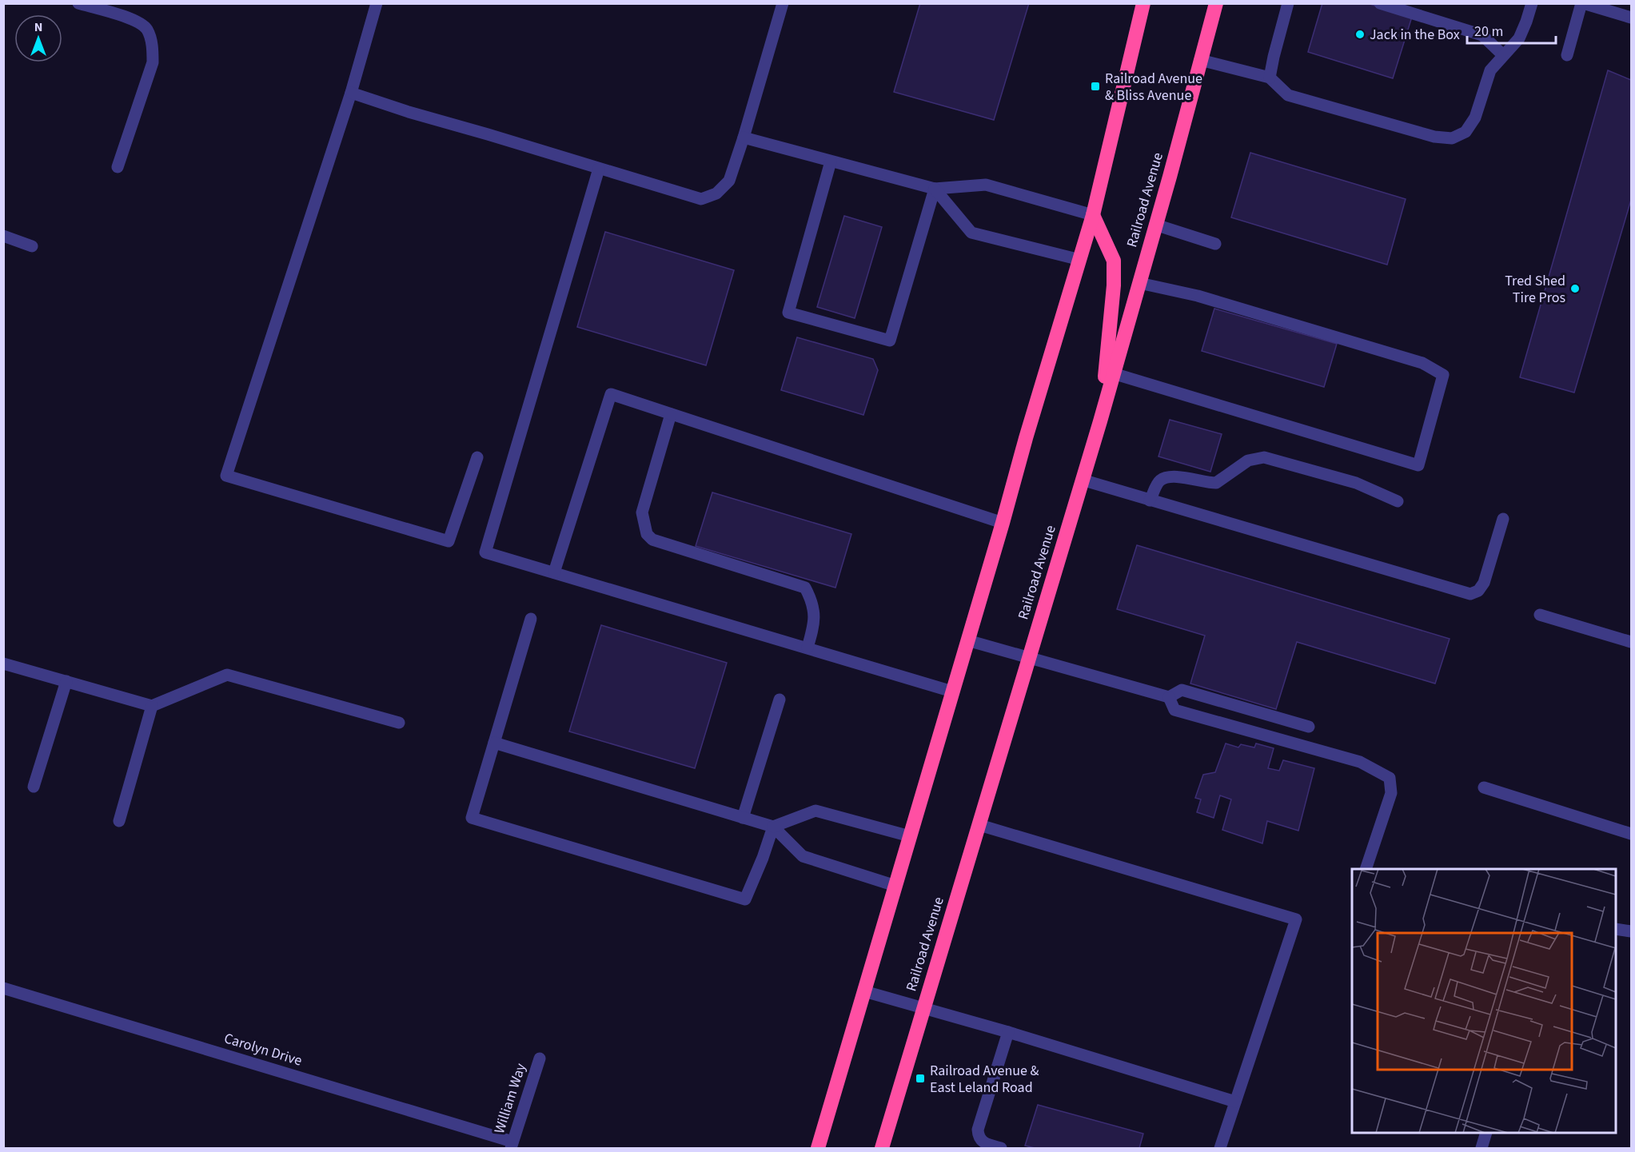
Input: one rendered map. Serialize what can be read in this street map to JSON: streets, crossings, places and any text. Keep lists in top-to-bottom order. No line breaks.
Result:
{"streets":{"highway":["Railroad Avenue"],"street":["Carolyn Drive","William Way"]},"crossings":[["Carolyn Drive","William Way"]],"places":{"other":["Jack in the Box","Tred Shed Tire Pros"],"transit":["Railroad Avenue & Bliss Avenue","Railroad Avenue & East Leland Road"]},"scale_bar":"20 m","north":"top"}
